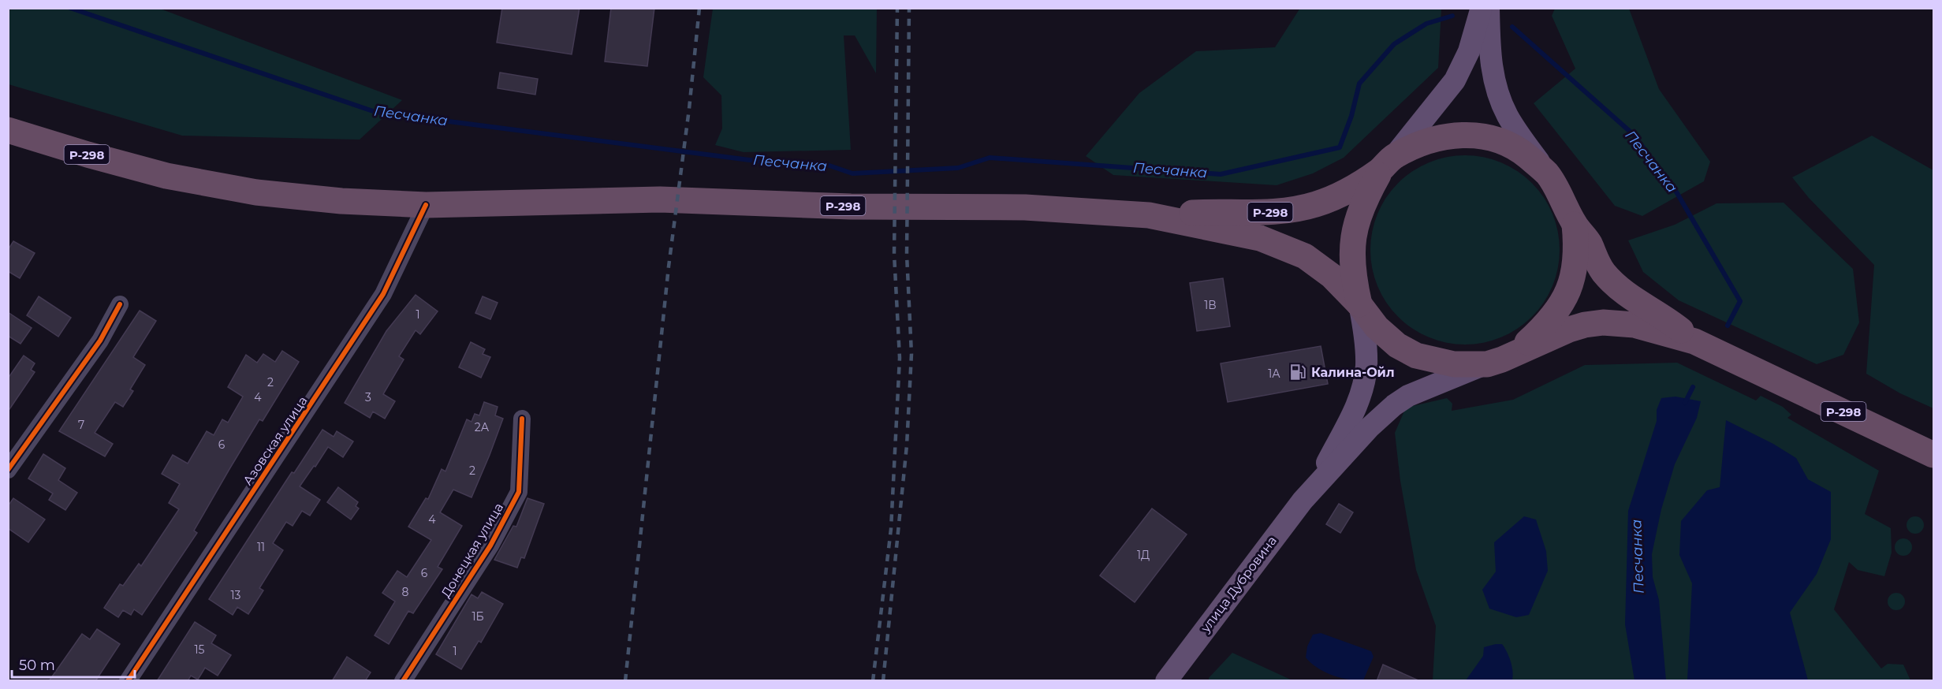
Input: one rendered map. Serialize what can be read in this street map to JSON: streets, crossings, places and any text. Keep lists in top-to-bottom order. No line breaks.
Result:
{"streets":{"highway":["Р-298"],"main road":["улица Дубровина"],"street":["Азовская улица","Донецкая улица"]},"crossings":[["Р-298","Азовская улица"]],"water":["Песчанка"],"places":{"fuel station":["Калина-Ойл"]},"house_numbers":["1В","1","1А","2","4","3","7","2А","6","2","4","11","1Д","6","8","13","1Б","15","1"],"scale_bar":"50 m"}
